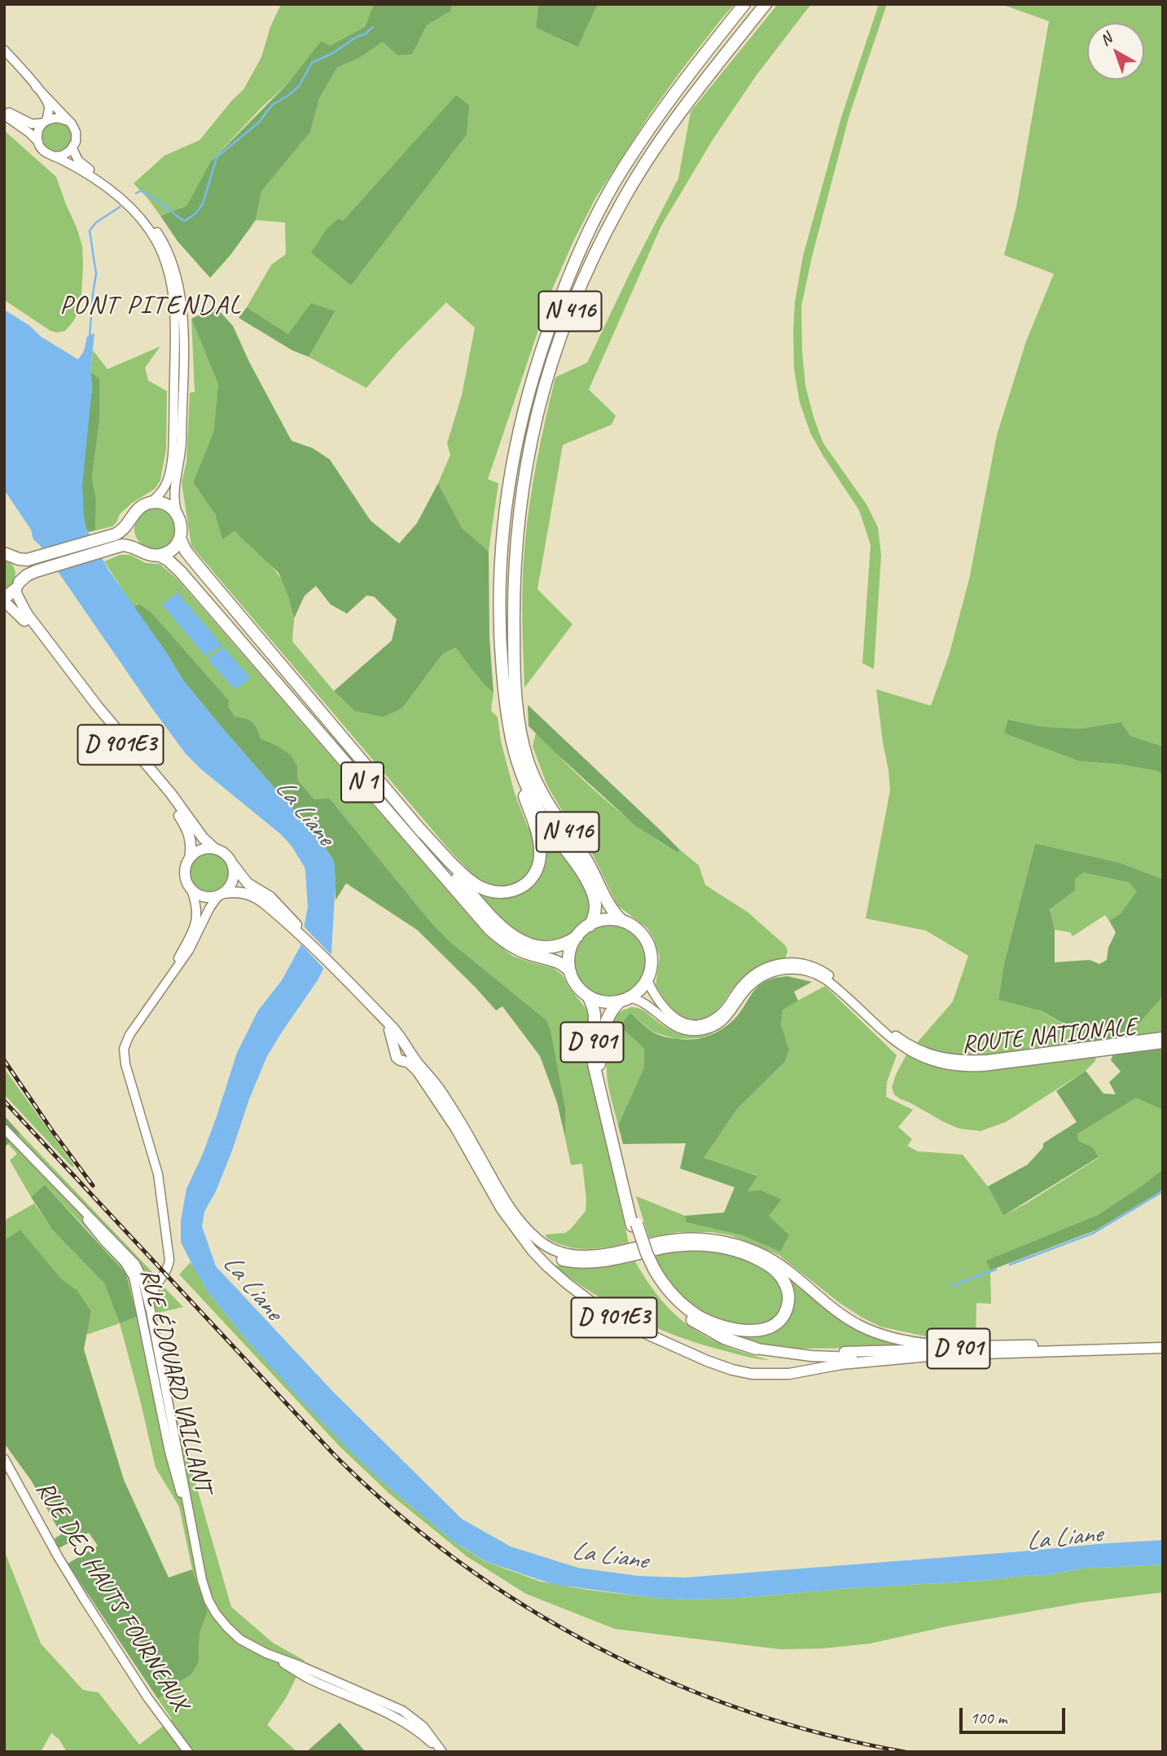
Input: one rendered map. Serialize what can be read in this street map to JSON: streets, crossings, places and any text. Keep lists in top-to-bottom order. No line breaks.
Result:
{"streets":{"highway":["N 416","D 901E3","N 1","D 901"],"main road":["ROUTE NATIONALE","RUE ÉDOUARD VAILLANT","RUE DES HAUTS FOURNEAUX"]},"crossings":[["N 416","N 1"],["N 416","ROUTE NATIONALE"],["N 416","D 901"],["D 901E3","D 901"],["N 1","ROUTE NATIONALE"],["N 1","D 901"],["ROUTE NATIONALE","D 901"]],"districts":["PONT PITENDAL"],"water":["La Liane"],"scale_bar":"100 m","north":"top left"}
